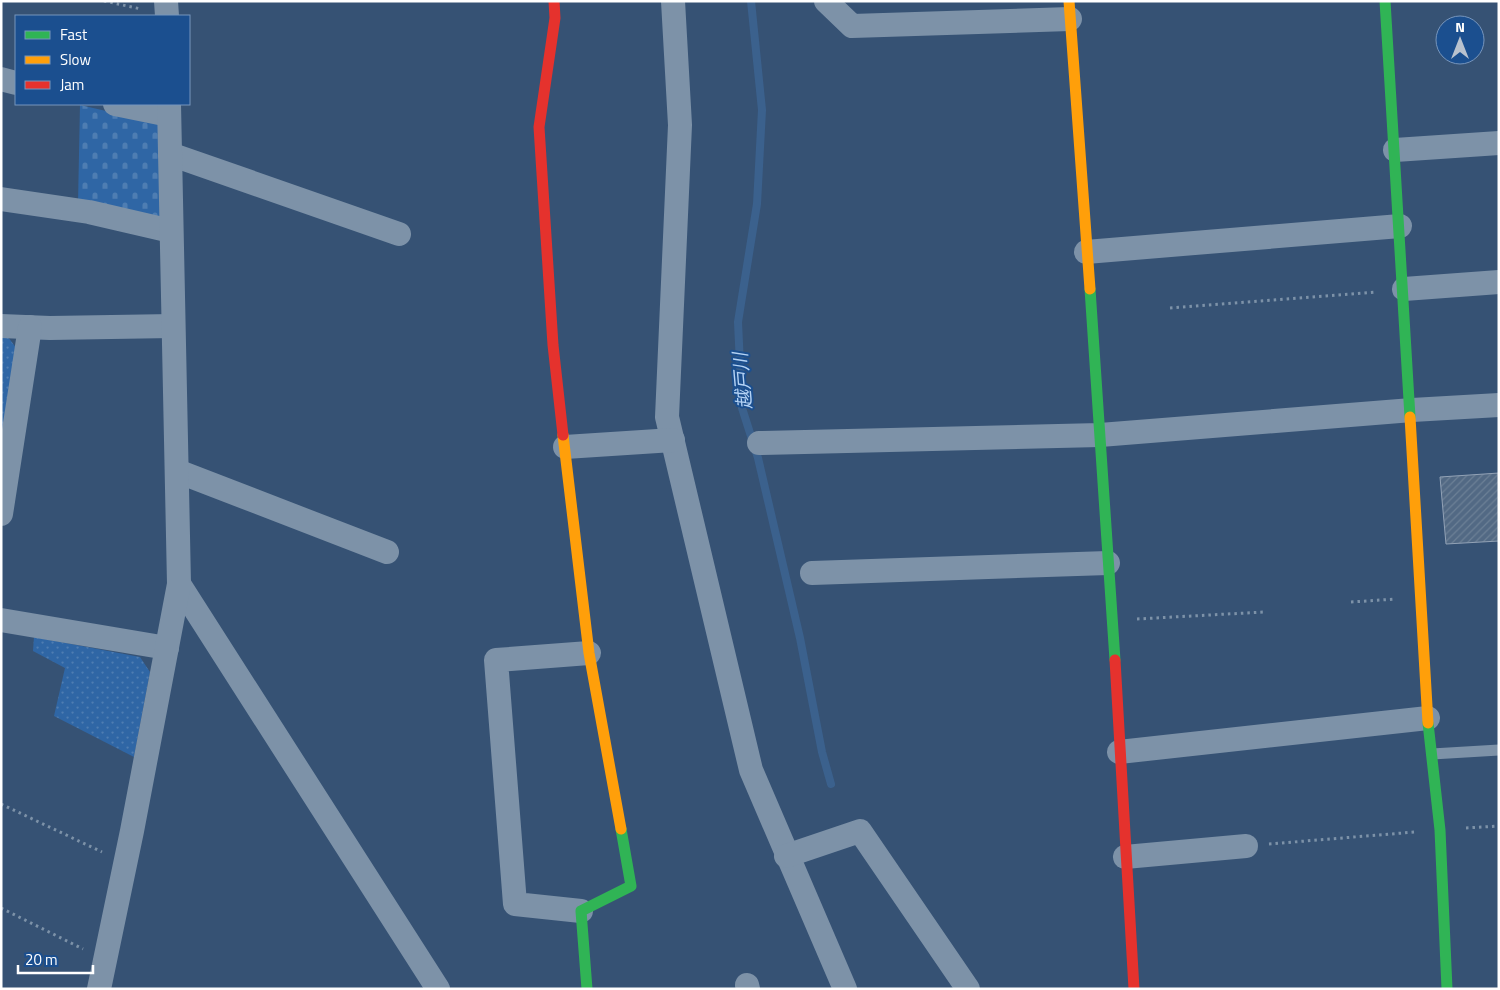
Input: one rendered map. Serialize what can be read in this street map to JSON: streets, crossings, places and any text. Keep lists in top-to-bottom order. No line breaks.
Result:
{"water":["越戸川"],"legend":["Fast","Slow","Jam"],"scale_bar":"20 m","north":"top"}
